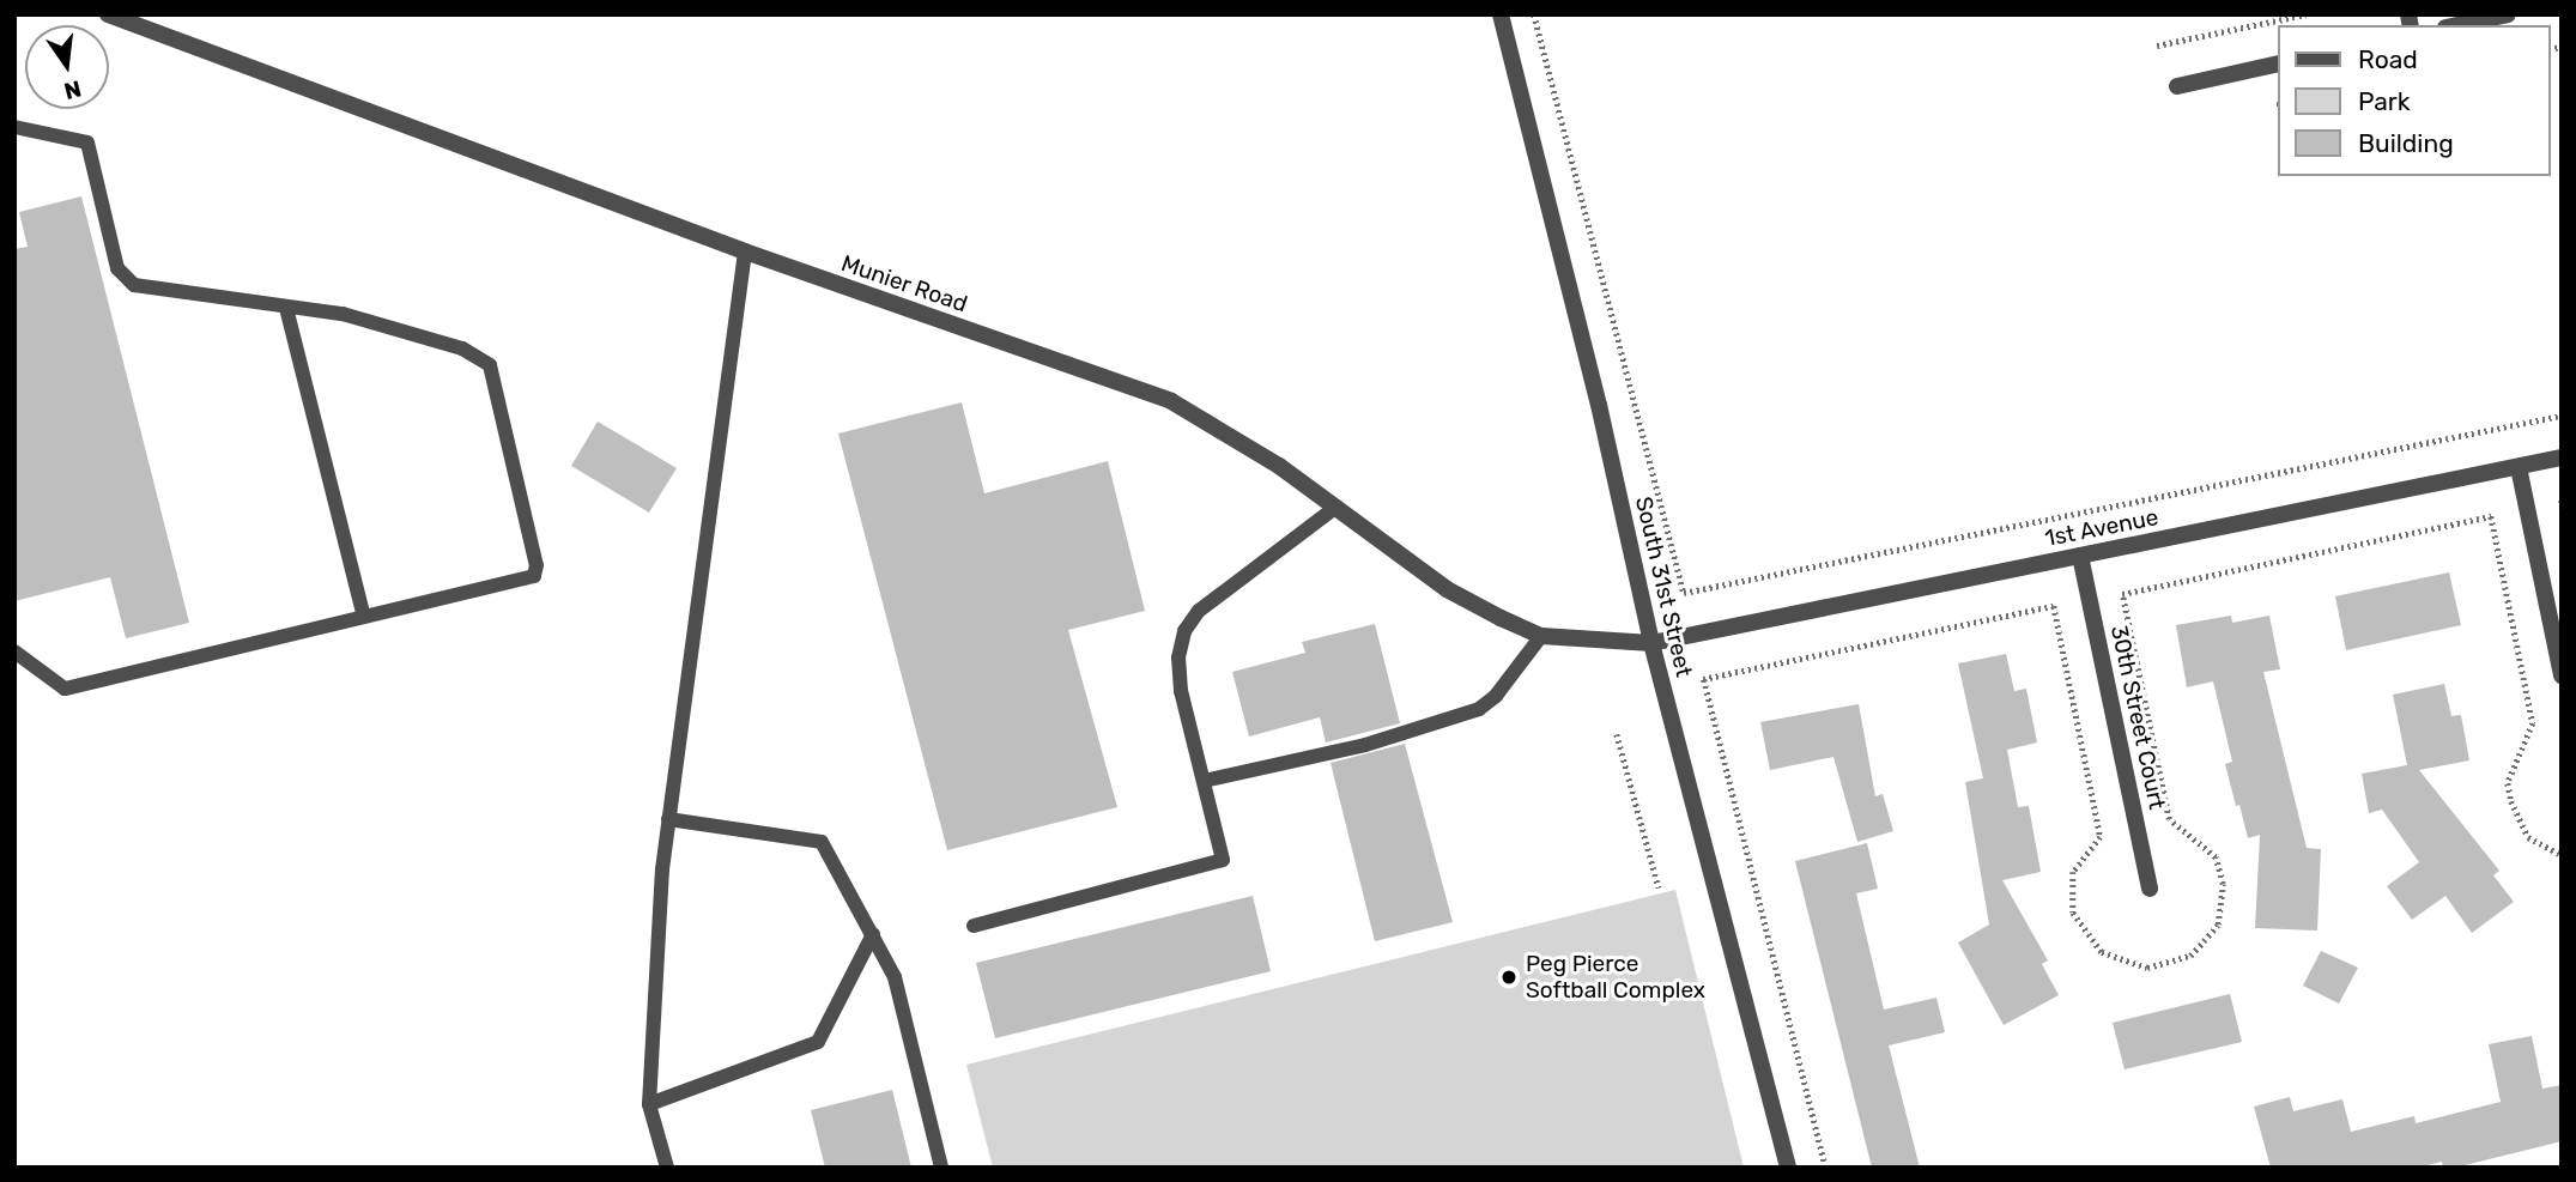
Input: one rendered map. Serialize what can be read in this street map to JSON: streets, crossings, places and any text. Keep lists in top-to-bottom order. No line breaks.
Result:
{"streets":{"street":["Munier Road","1st Avenue","South 31st Street","30th Street Court"]},"crossings":[["Munier Road","1st Avenue"],["Munier Road","South 31st Street"],["1st Avenue","South 31st Street"],["1st Avenue","30th Street Court"]],"places":["Peg Pierce Softball Complex"],"legend":["Road","Park","Building"],"north":"bottom"}
